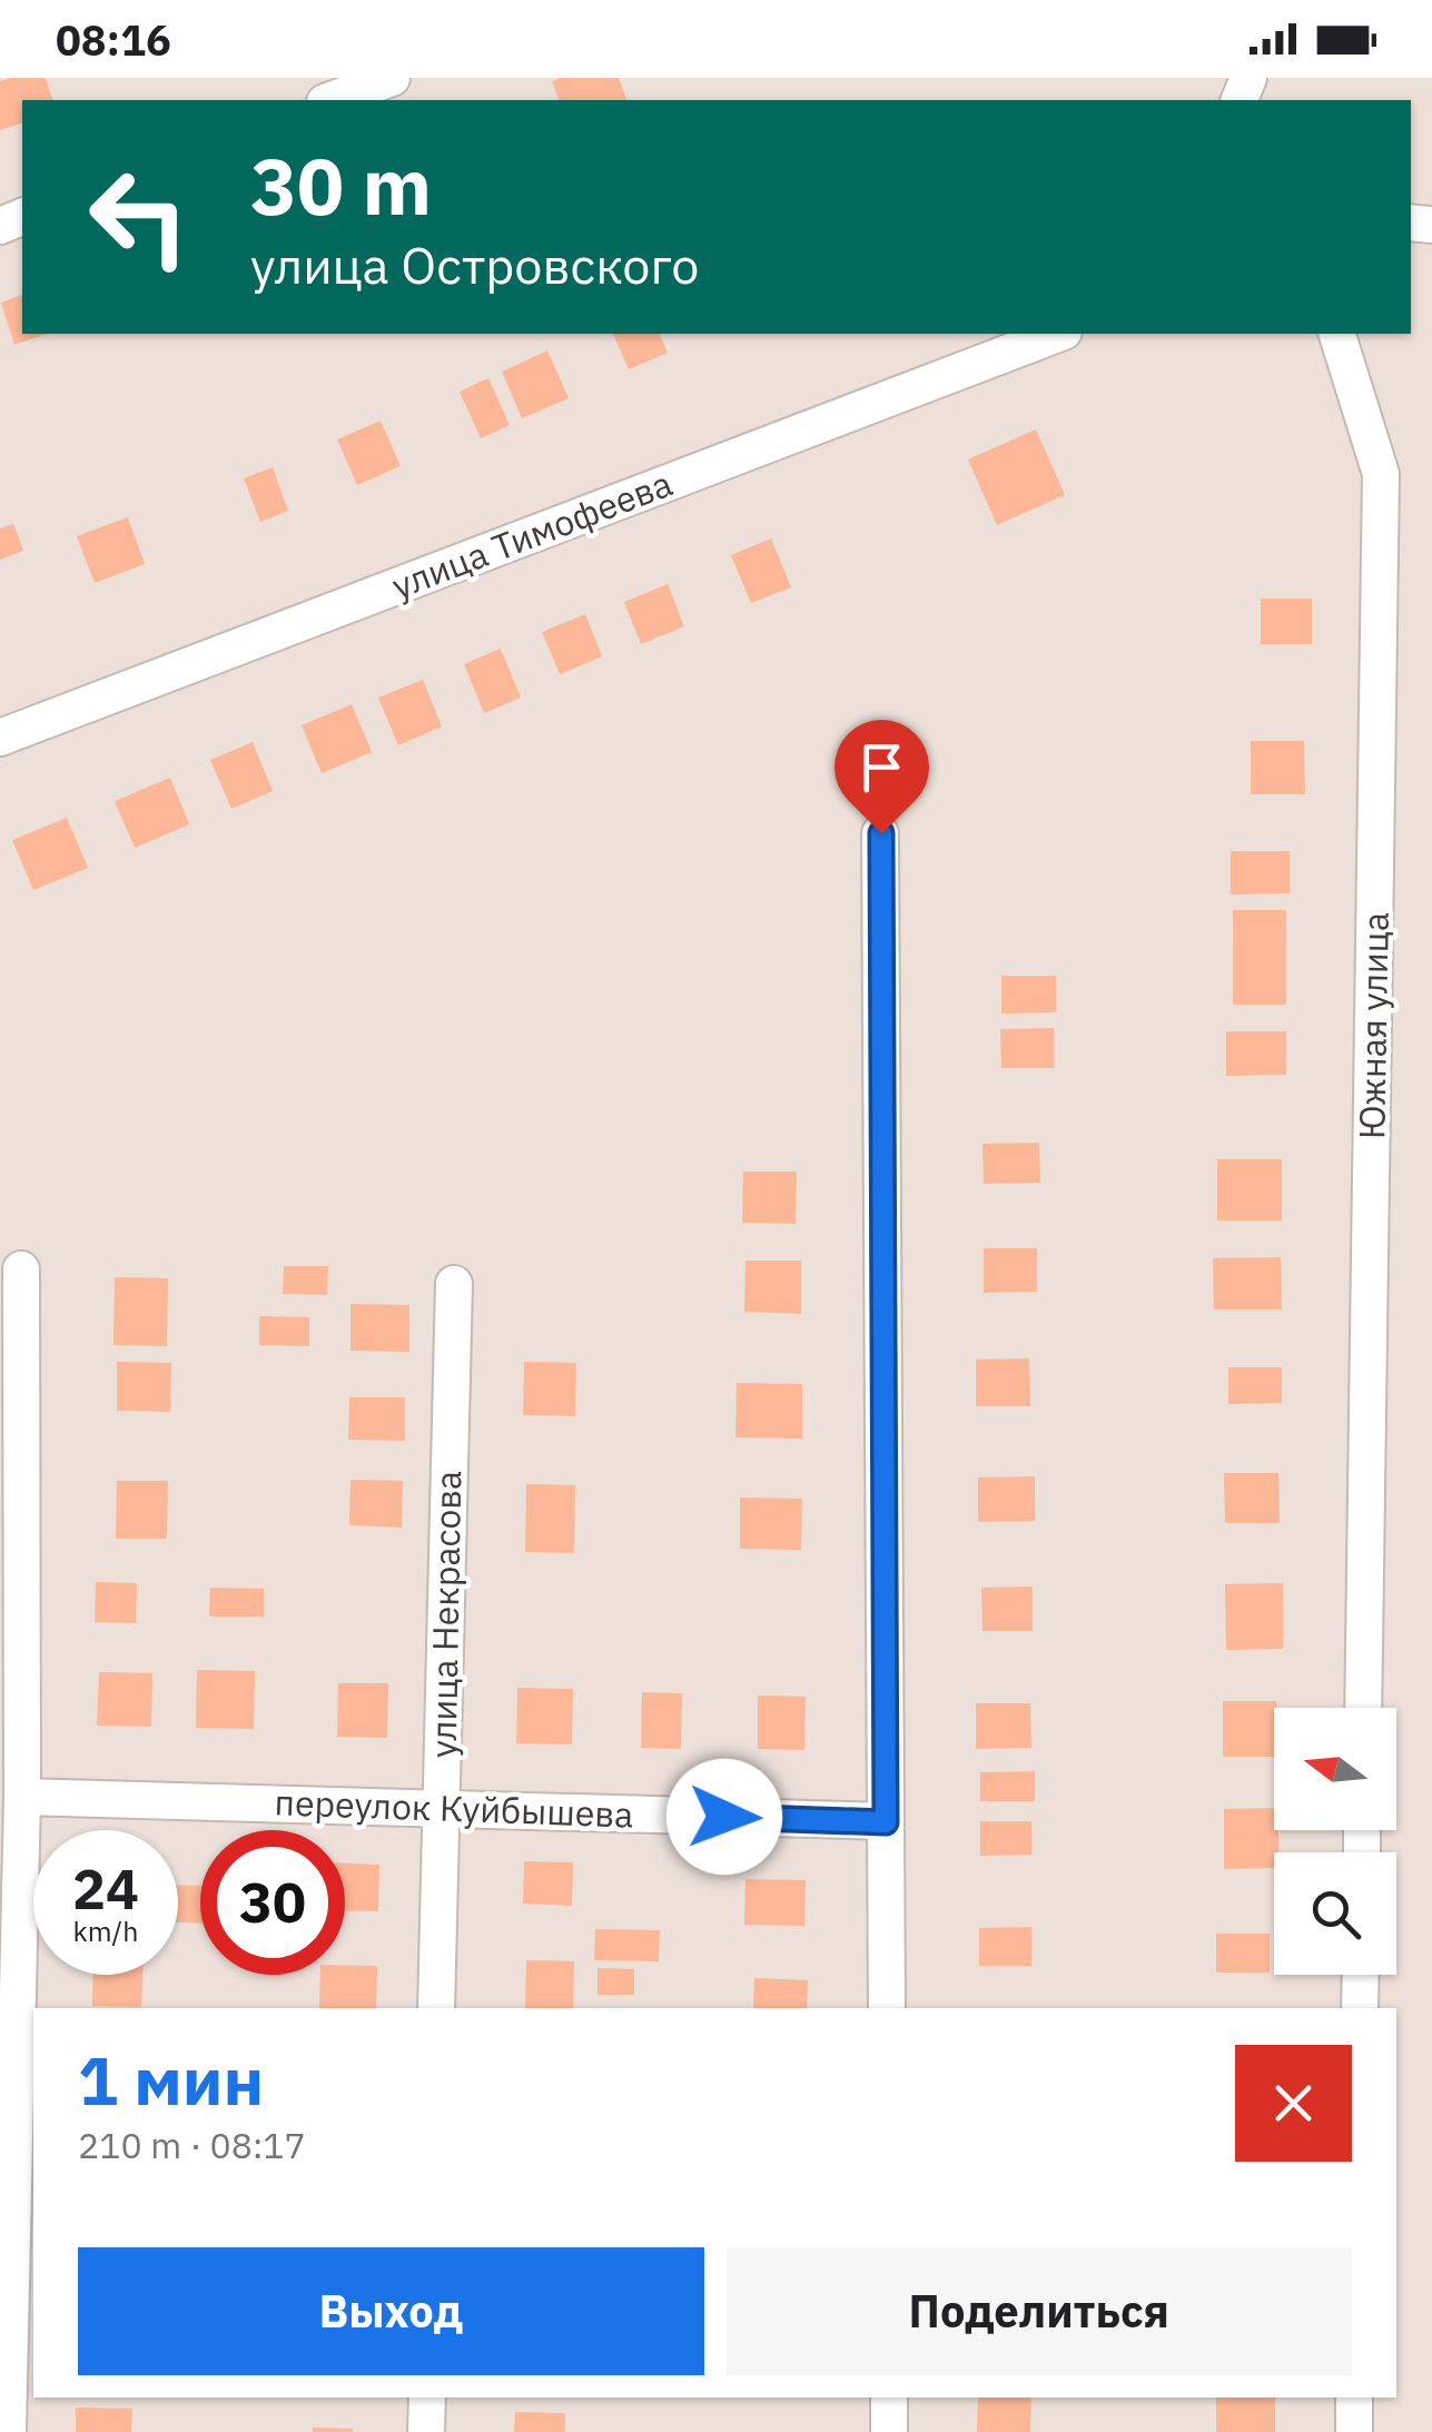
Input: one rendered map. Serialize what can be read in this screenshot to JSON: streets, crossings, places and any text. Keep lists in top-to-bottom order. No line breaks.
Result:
{"streets":{"street":["улица Тимофеева","Южная улица","улица Некрасова","переулок Куйбышева"]},"crossings":[["улица Некрасова","переулок Куйбышева"]],"north":"left","page":{"status":"08:16","turn":["30 m","улица Островского"],"speed":"24 km/h","limit":"30","heading":["1 мин","210 m · 08:17"],"buttons":["Выход","Поделиться"]}}
